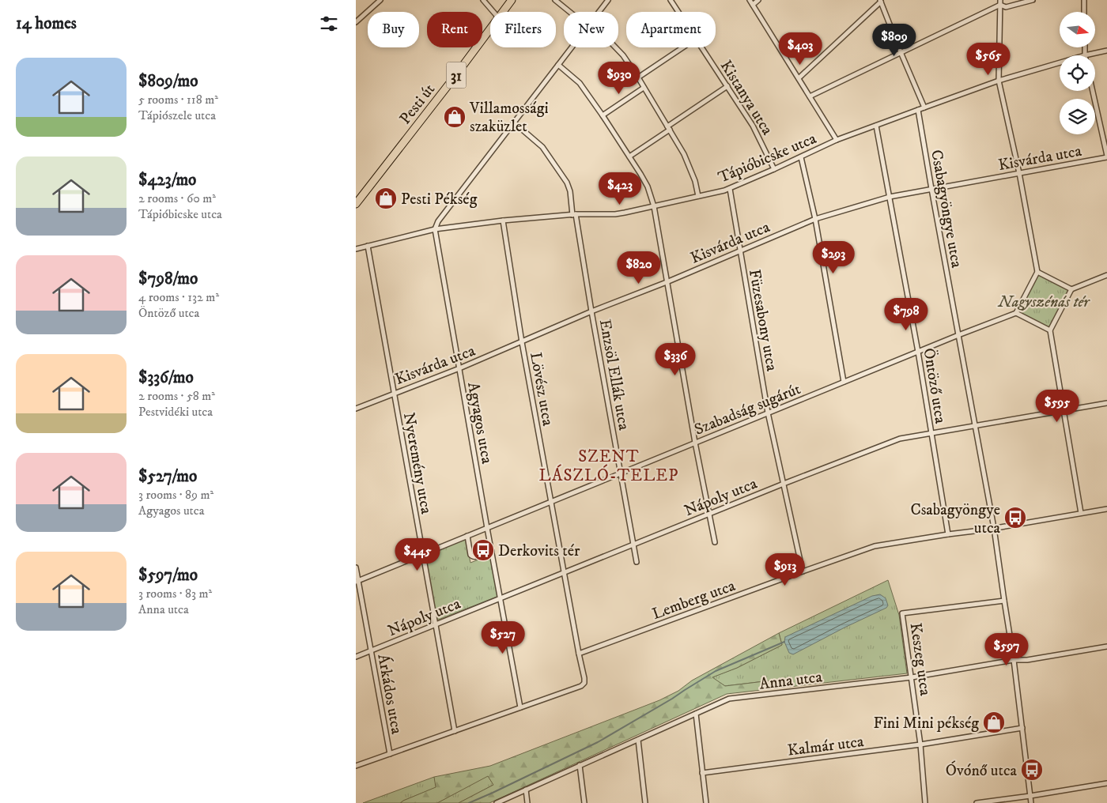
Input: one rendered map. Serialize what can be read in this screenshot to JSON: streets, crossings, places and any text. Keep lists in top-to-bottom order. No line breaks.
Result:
{"streets":{"main road":["31","Pesti út"],"street":["Kistanya utca","Tápióbicske utca","Kisvárda utca","Csabagyöngye utca","Füzesabony utca","Enzsöl Ellák utca","Öntöző utca","Lövész utca","Szabadság sugárút","Agyagos utca","Nyeremény utca","Nápoly utca","Lemberg utca","Keszeg utca","Anna utca","Árkádos utca","Kalmár utca"]},"crossings":[["Kistanya utca","Tápióbicske utca"],["Tápióbicske utca","Csabagyöngye utca"],["Tápióbicske utca","Füzesabony utca"],["Tápióbicske utca","Enzsöl Ellák utca"],["Tápióbicske utca","Öntöző utca"],["Tápióbicske utca","Lövész utca"],["Tápióbicske utca","Agyagos utca"],["Tápióbicske utca","Nyeremény utca"],["Kisvárda utca","Csabagyöngye utca"],["Kisvárda utca","Füzesabony utca"],["Kisvárda utca","Enzsöl Ellák utca"],["Kisvárda utca","Öntöző utca"],["Kisvárda utca","Lövész utca"],["Kisvárda utca","Agyagos utca"],["Kisvárda utca","Nyeremény utca"],["Csabagyöngye utca","Szabadság sugárút"],["Csabagyöngye utca","Nápoly utca"],["Csabagyöngye utca","Lemberg utca"],["Csabagyöngye utca","Keszeg utca"],["Csabagyöngye utca","Anna utca"],["Csabagyöngye utca","Kalmár utca"],["Füzesabony utca","Szabadság sugárút"],["Füzesabony utca","Nápoly utca"],["Füzesabony utca","Lemberg utca"],["Enzsöl Ellák utca","Szabadság sugárút"],["Enzsöl Ellák utca","Nápoly utca"],["Öntöző utca","Szabadság sugárút"],["Öntöző utca","Nápoly utca"],["Öntöző utca","Lemberg utca"],["Lövész utca","Szabadság sugárút"],["Lövész utca","Nápoly utca"],["Lövész utca","Lemberg utca"],["Szabadság sugárút","Agyagos utca"],["Szabadság sugárút","Nyeremény utca"],["Szabadság sugárút","Árkádos utca"],["Nyeremény utca","Nápoly utca"],["Nápoly utca","Árkádos utca"],["Keszeg utca","Anna utca"],["Keszeg utca","Kalmár utca"]],"districts":["SZENT LÁSZLÓ-TELEP"],"parks":["Nagyszénás tér"],"places":{"shop":["Villamossági szaküzlet","Pesti Pékség","Fini Mini pékség"],"bus stop":["Csabagyöngye utca","Derkovits tér","Óvónő utca"]},"north":"right","page":{"heading":"14 homes","chip":["Buy","Rent","Filters","New","Apartment"],"price":["$809","$403","$565","$930","$423","$293","$820","$798","$336","$595","$445","$913","$527","$597"],"list":[{"name":"$809/mo","note":"5 rooms · 118 m² · Tápiószele utca"},{"name":"$423/mo","note":"2 rooms · 60 m² · Tápióbicske utca"},{"name":"$798/mo","note":"4 rooms · 132 m² · Öntöző utca"},{"name":"$336/mo","note":"2 rooms · 58 m² · Pestvidéki utca"},{"name":"$527/mo","note":"3 rooms · 89 m² · Agyagos utca"},{"name":"$597/mo","note":"3 rooms · 83 m² · Anna utca"}]}}
